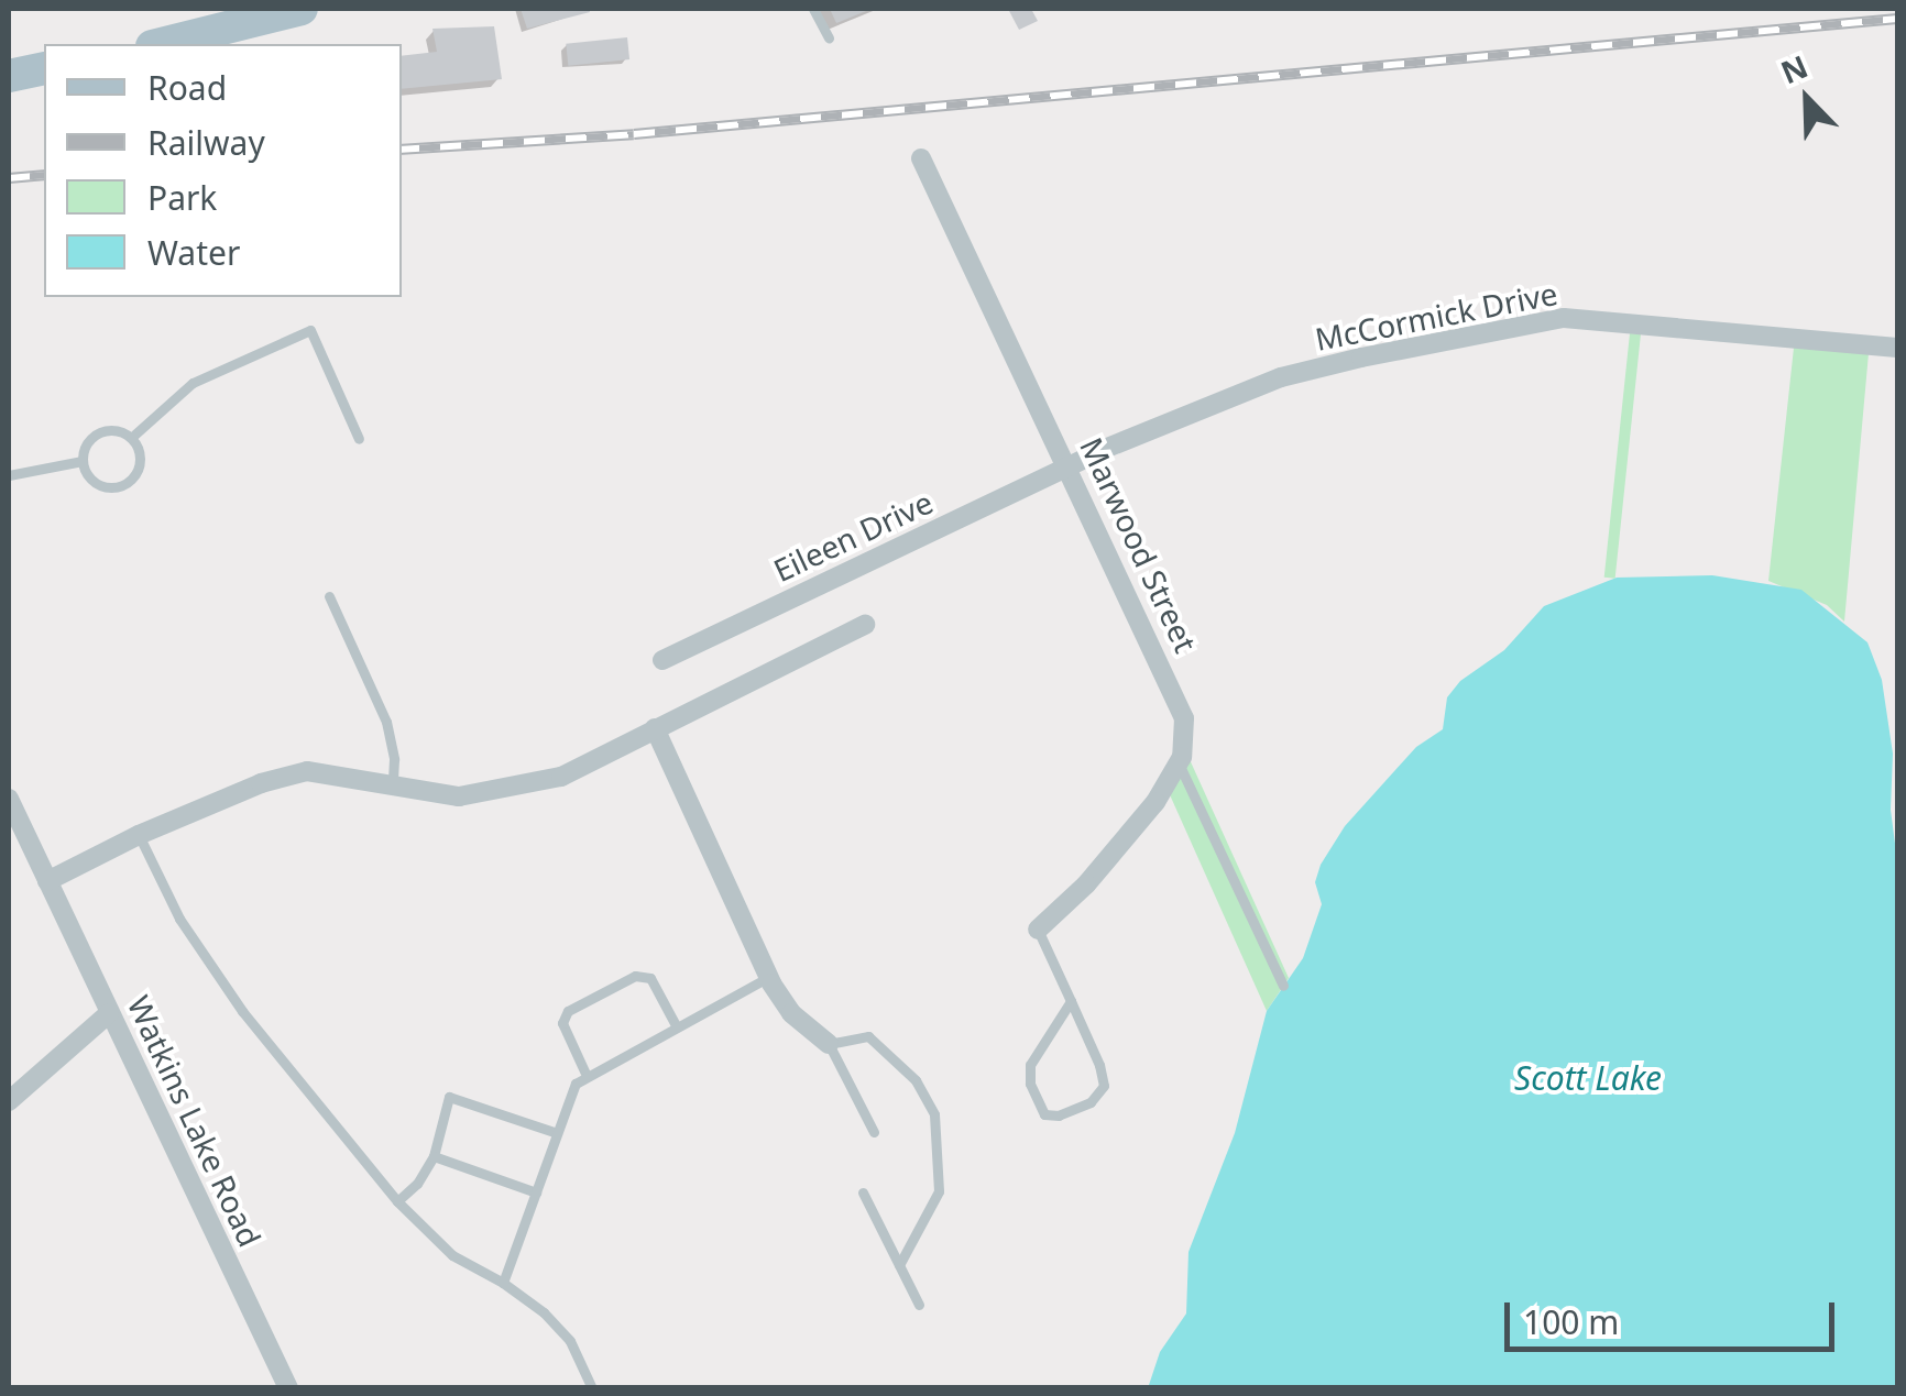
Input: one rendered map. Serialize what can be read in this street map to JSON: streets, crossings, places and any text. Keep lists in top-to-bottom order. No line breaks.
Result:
{"streets":{"street":["McCormick Drive","Eileen Drive","Marwood Street","Watkins Lake Road"]},"crossings":[["McCormick Drive","Eileen Drive"],["McCormick Drive","Marwood Street"],["Eileen Drive","Marwood Street"]],"water":["Scott Lake"],"legend":["Road","Railway","Park","Water"],"scale_bar":"100 m","north":"top left"}
